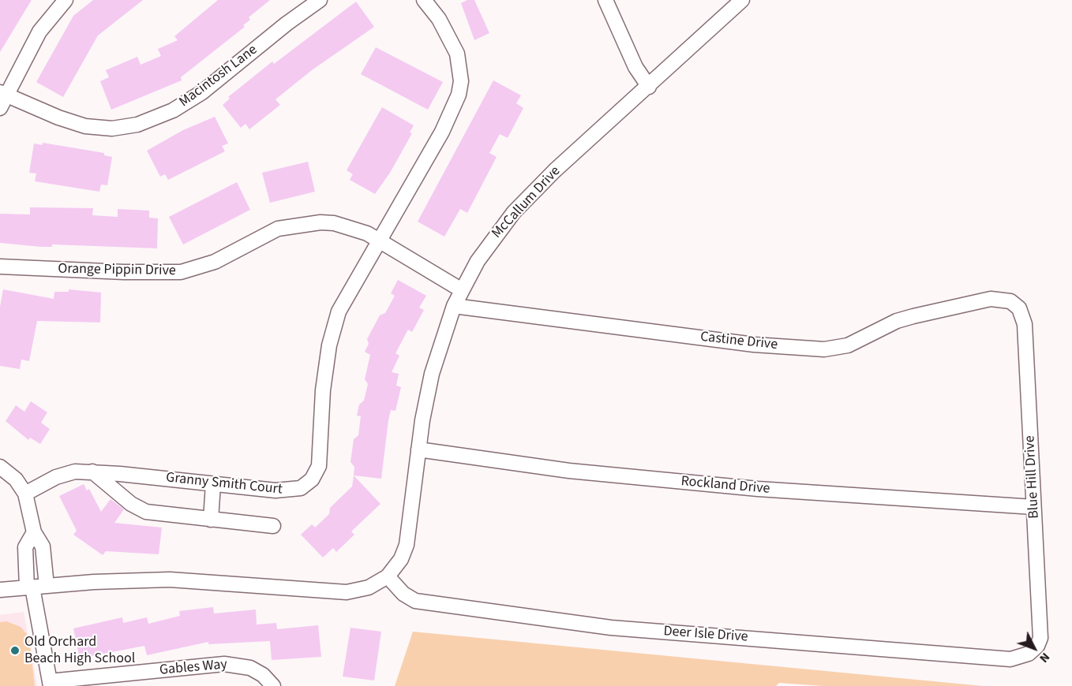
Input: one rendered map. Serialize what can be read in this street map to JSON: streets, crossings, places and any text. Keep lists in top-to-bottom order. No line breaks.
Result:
{"streets":{"street":["Macintosh Lane","McCallum Drive","Orange Pippin Drive","Castine Drive","Blue Hill Drive","Granny Smith Court","Rockland Drive","Deer Isle Drive","Gables Way"]},"crossings":[["McCallum Drive","Orange Pippin Drive"],["McCallum Drive","Castine Drive"],["McCallum Drive","Rockland Drive"],["McCallum Drive","Deer Isle Drive"],["Orange Pippin Drive","Granny Smith Court"],["Castine Drive","Blue Hill Drive"],["Blue Hill Drive","Rockland Drive"],["Blue Hill Drive","Deer Isle Drive"]],"places":["Old Orchard Beach High School"],"north":"bottom right"}
